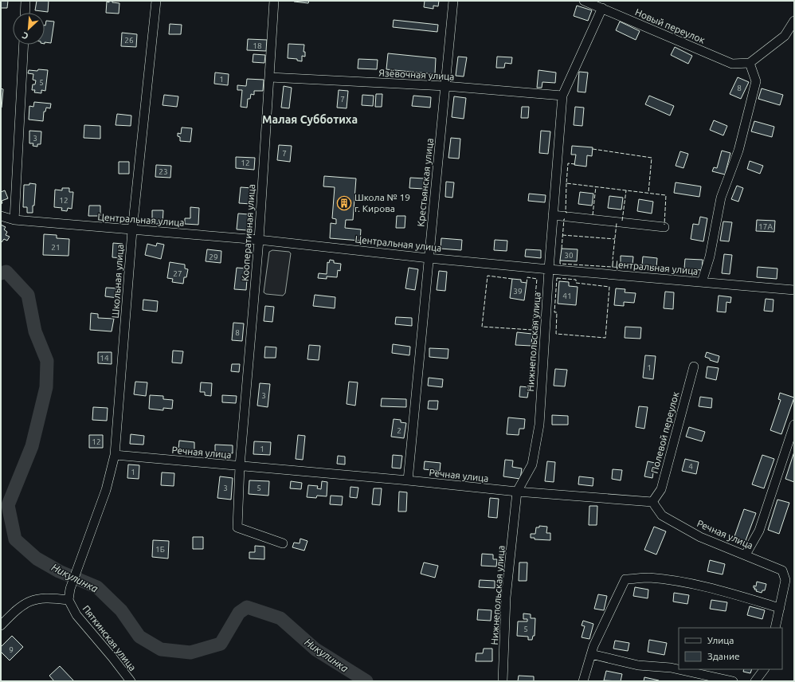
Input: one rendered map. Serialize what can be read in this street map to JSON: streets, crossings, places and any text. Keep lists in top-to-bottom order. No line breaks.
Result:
{"streets":{"street":["Новый переулок","Язёвочная улица","Крестьянская улица","Центральная улица","Кооперативная улица","Школьная улица","Нижнепольская улица","Полевой переулок","Речная улица","Пяткинская улица"]},"crossings":[["Новый переулок","Нижнепольская улица"],["Язёвочная улица","Крестьянская улица"],["Язёвочная улица","Кооперативная улица"],["Язёвочная улица","Нижнепольская улица"],["Крестьянская улица","Центральная улица"],["Крестьянская улица","Речная улица"],["Центральная улица","Кооперативная улица"],["Центральная улица","Школьная улица"],["Центральная улица","Нижнепольская улица"],["Кооперативная улица","Речная улица"],["Школьная улица","Речная улица"],["Школьная улица","Пяткинская улица"],["Нижнепольская улица","Речная улица"],["Полевой переулок","Речная улица"]],"districts":["Малая Субботиха"],"water":["Никулинка"],"places":{"building":["Школа № 19 г. Кирова"]},"house_numbers":["26","18","1","5","8","7","3","7","12","23","12","17А","21","30","29","27","39","41","8","14","1","3","2","12","1","4","1","3","5","1Б","5","9"],"legend":["Улица","Здание"],"north":"bottom left"}
